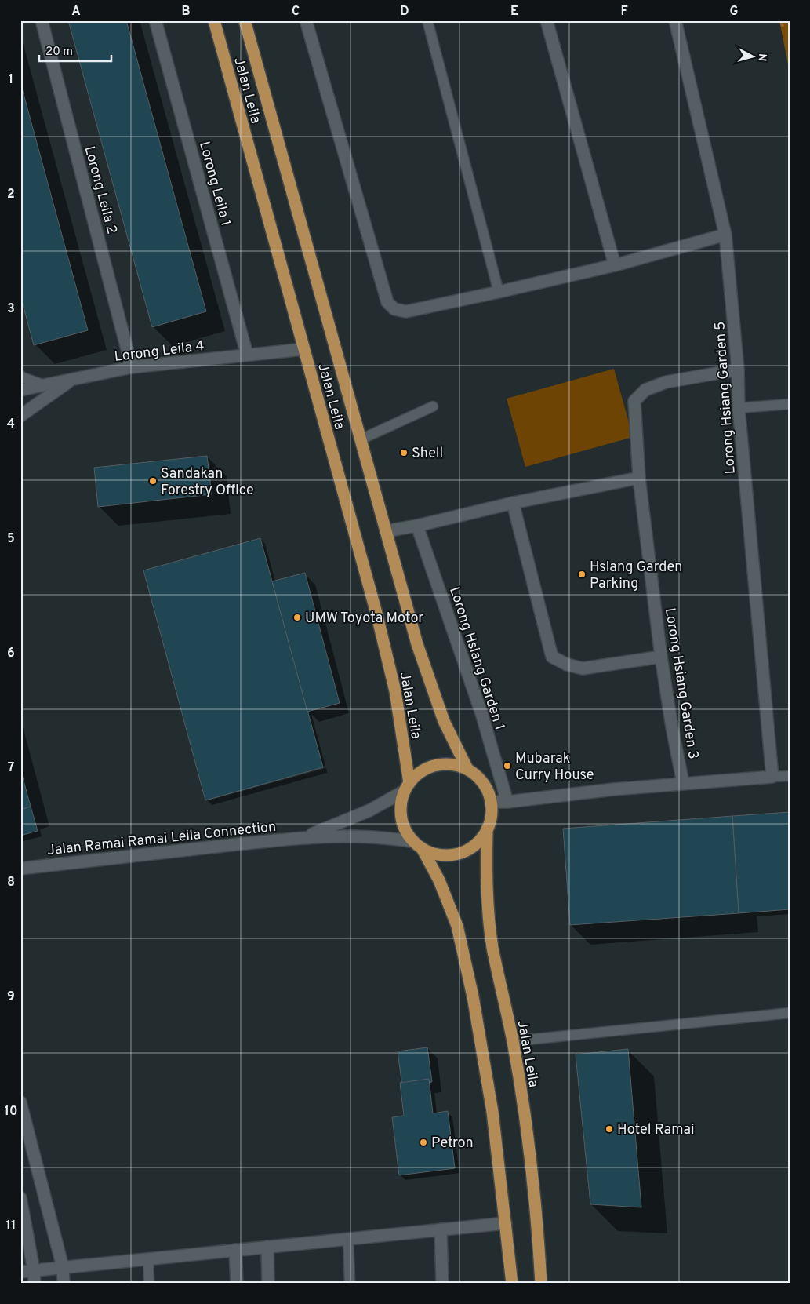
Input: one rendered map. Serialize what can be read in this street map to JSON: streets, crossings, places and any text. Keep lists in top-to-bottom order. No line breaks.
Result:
{"streets":{"main road":["Jalan Leila"],"street":["Lorong Leila 1","Lorong Leila 2","Lorong Leila 4","Lorong Hsiang Garden 5","Lorong Hsiang Garden 1","Lorong Hsiang Garden 3","Jalan Ramai Ramai Leila Connection"]},"crossings":[["Jalan Leila","Lorong Leila 4"],["Jalan Leila","Jalan Ramai Ramai Leila Connection"],["Lorong Leila 1","Lorong Leila 4"],["Lorong Leila 2","Lorong Leila 4"],["Lorong Hsiang Garden 5","Lorong Hsiang Garden 3"]],"places":["Shell","Sandakan Forestry Office","Hsiang Garden Parking","UMW Toyota Motor","Mubarak Curry House","Hotel Ramai","Petron"],"scale_bar":"20 m","north":"right","grid":{"columns":["A","B","C","D","E","F","G"],"rows":["1","2","3","4","5","6","7","8","9","10","11"]}}
